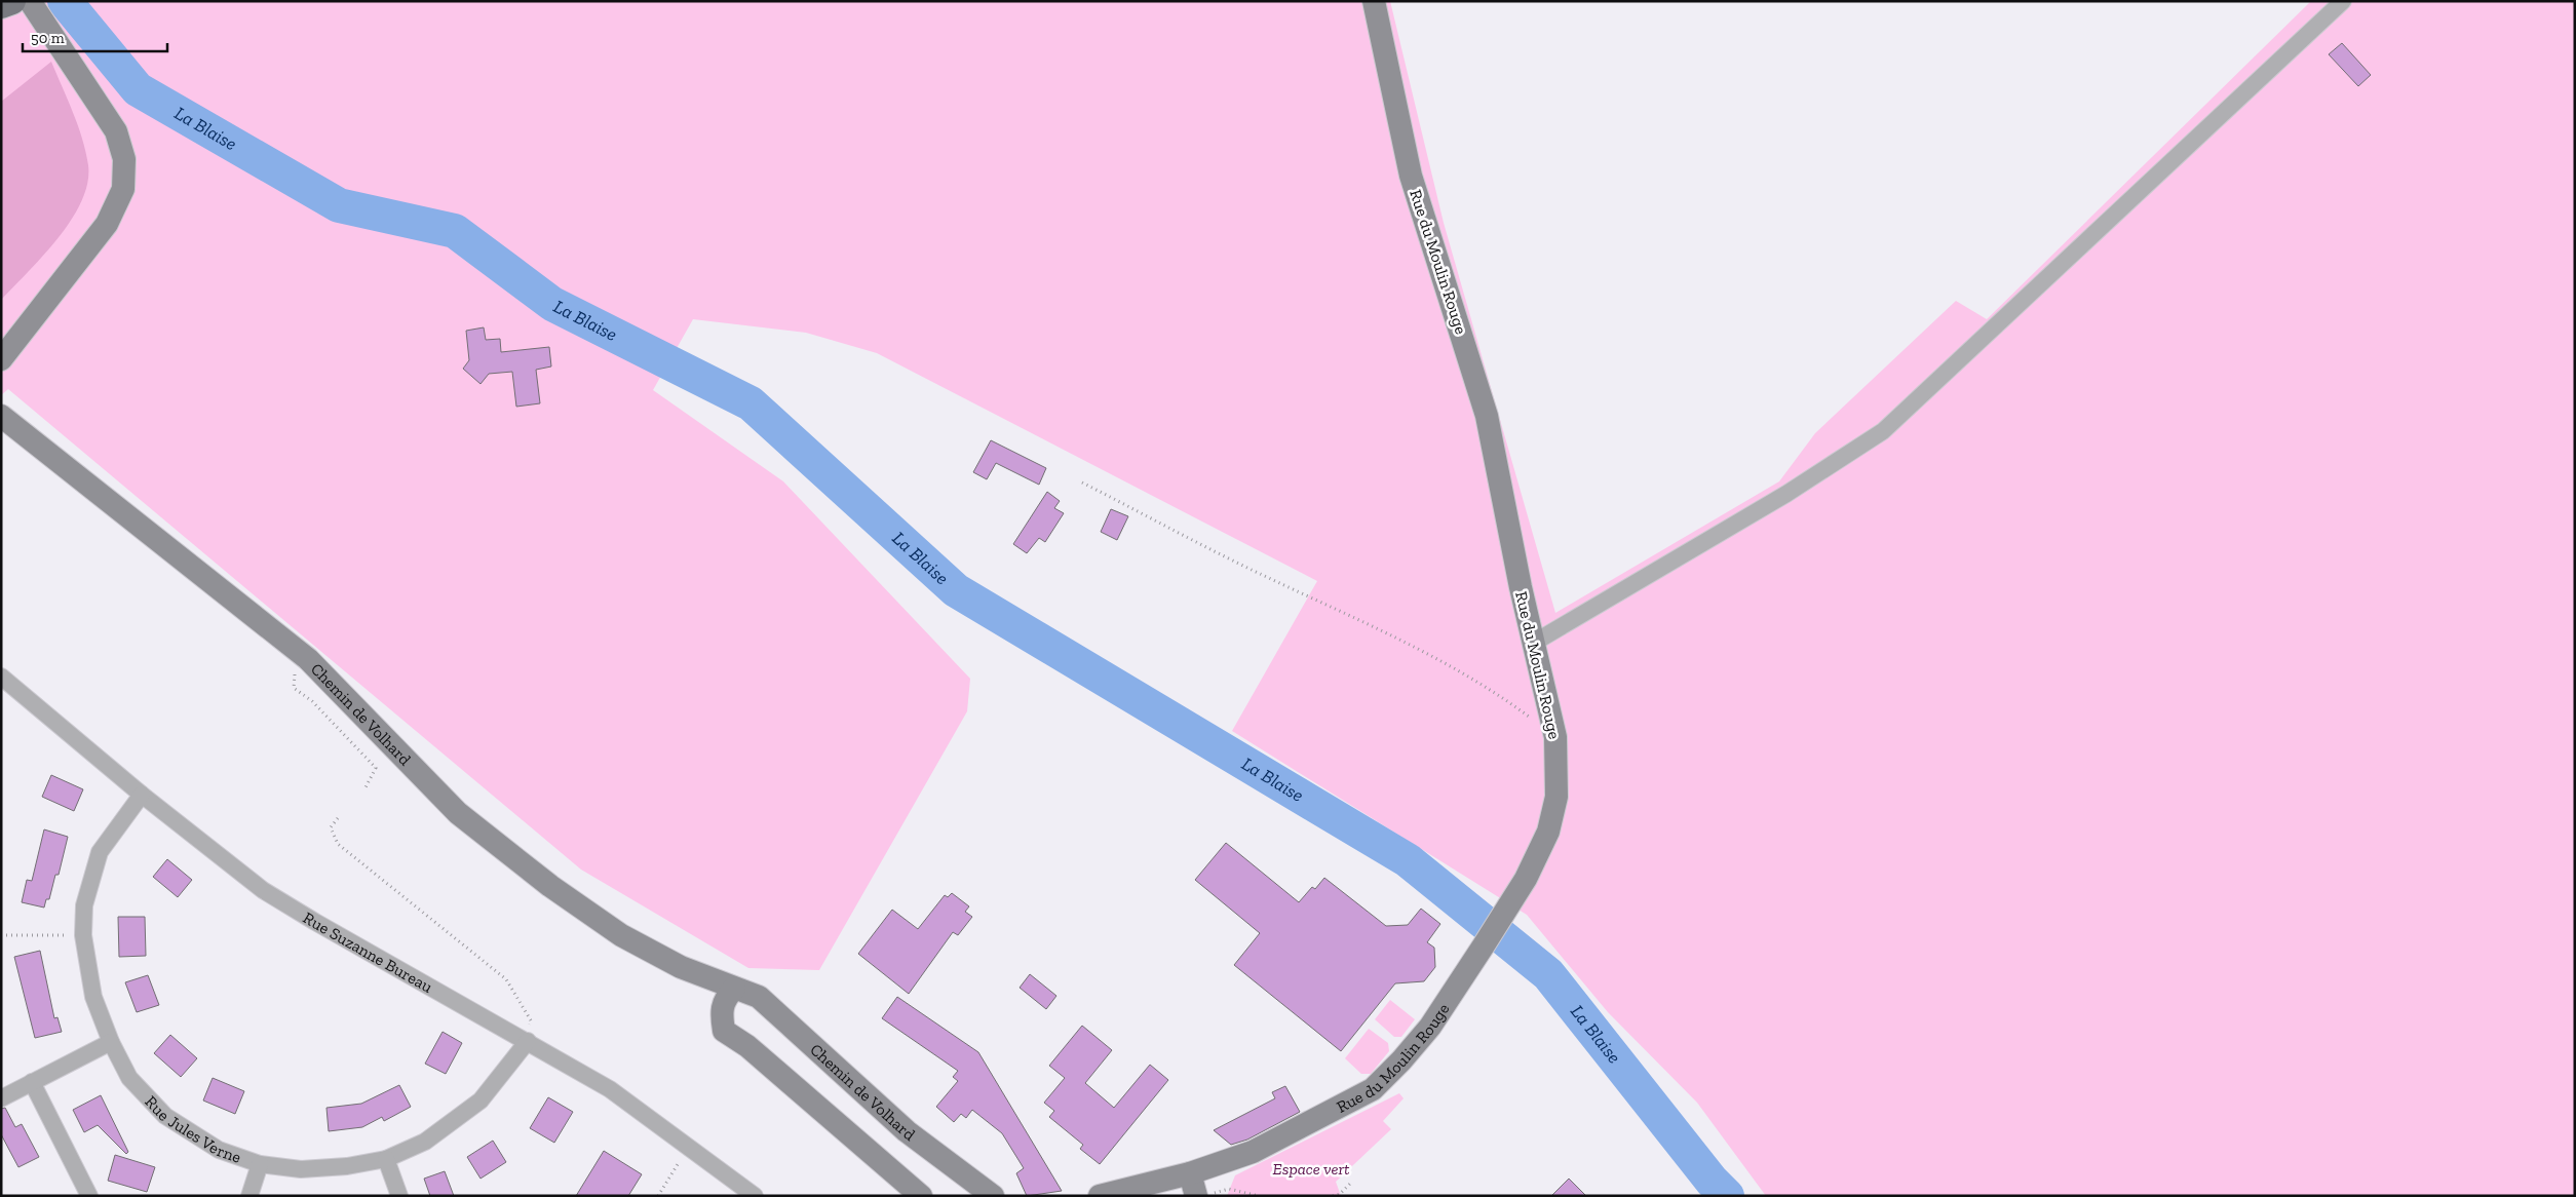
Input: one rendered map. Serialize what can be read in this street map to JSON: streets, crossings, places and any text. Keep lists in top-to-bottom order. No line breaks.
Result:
{"streets":{"street":["Rue du Moulin Rouge","Chemin de Volhard","Rue Suzanne Bureau","Rue Jules Verne"]},"crossings":[["Rue Suzanne Bureau","Rue Jules Verne"]],"water":["La Blaise"],"parks":["Espace vert"],"scale_bar":"50 m"}
